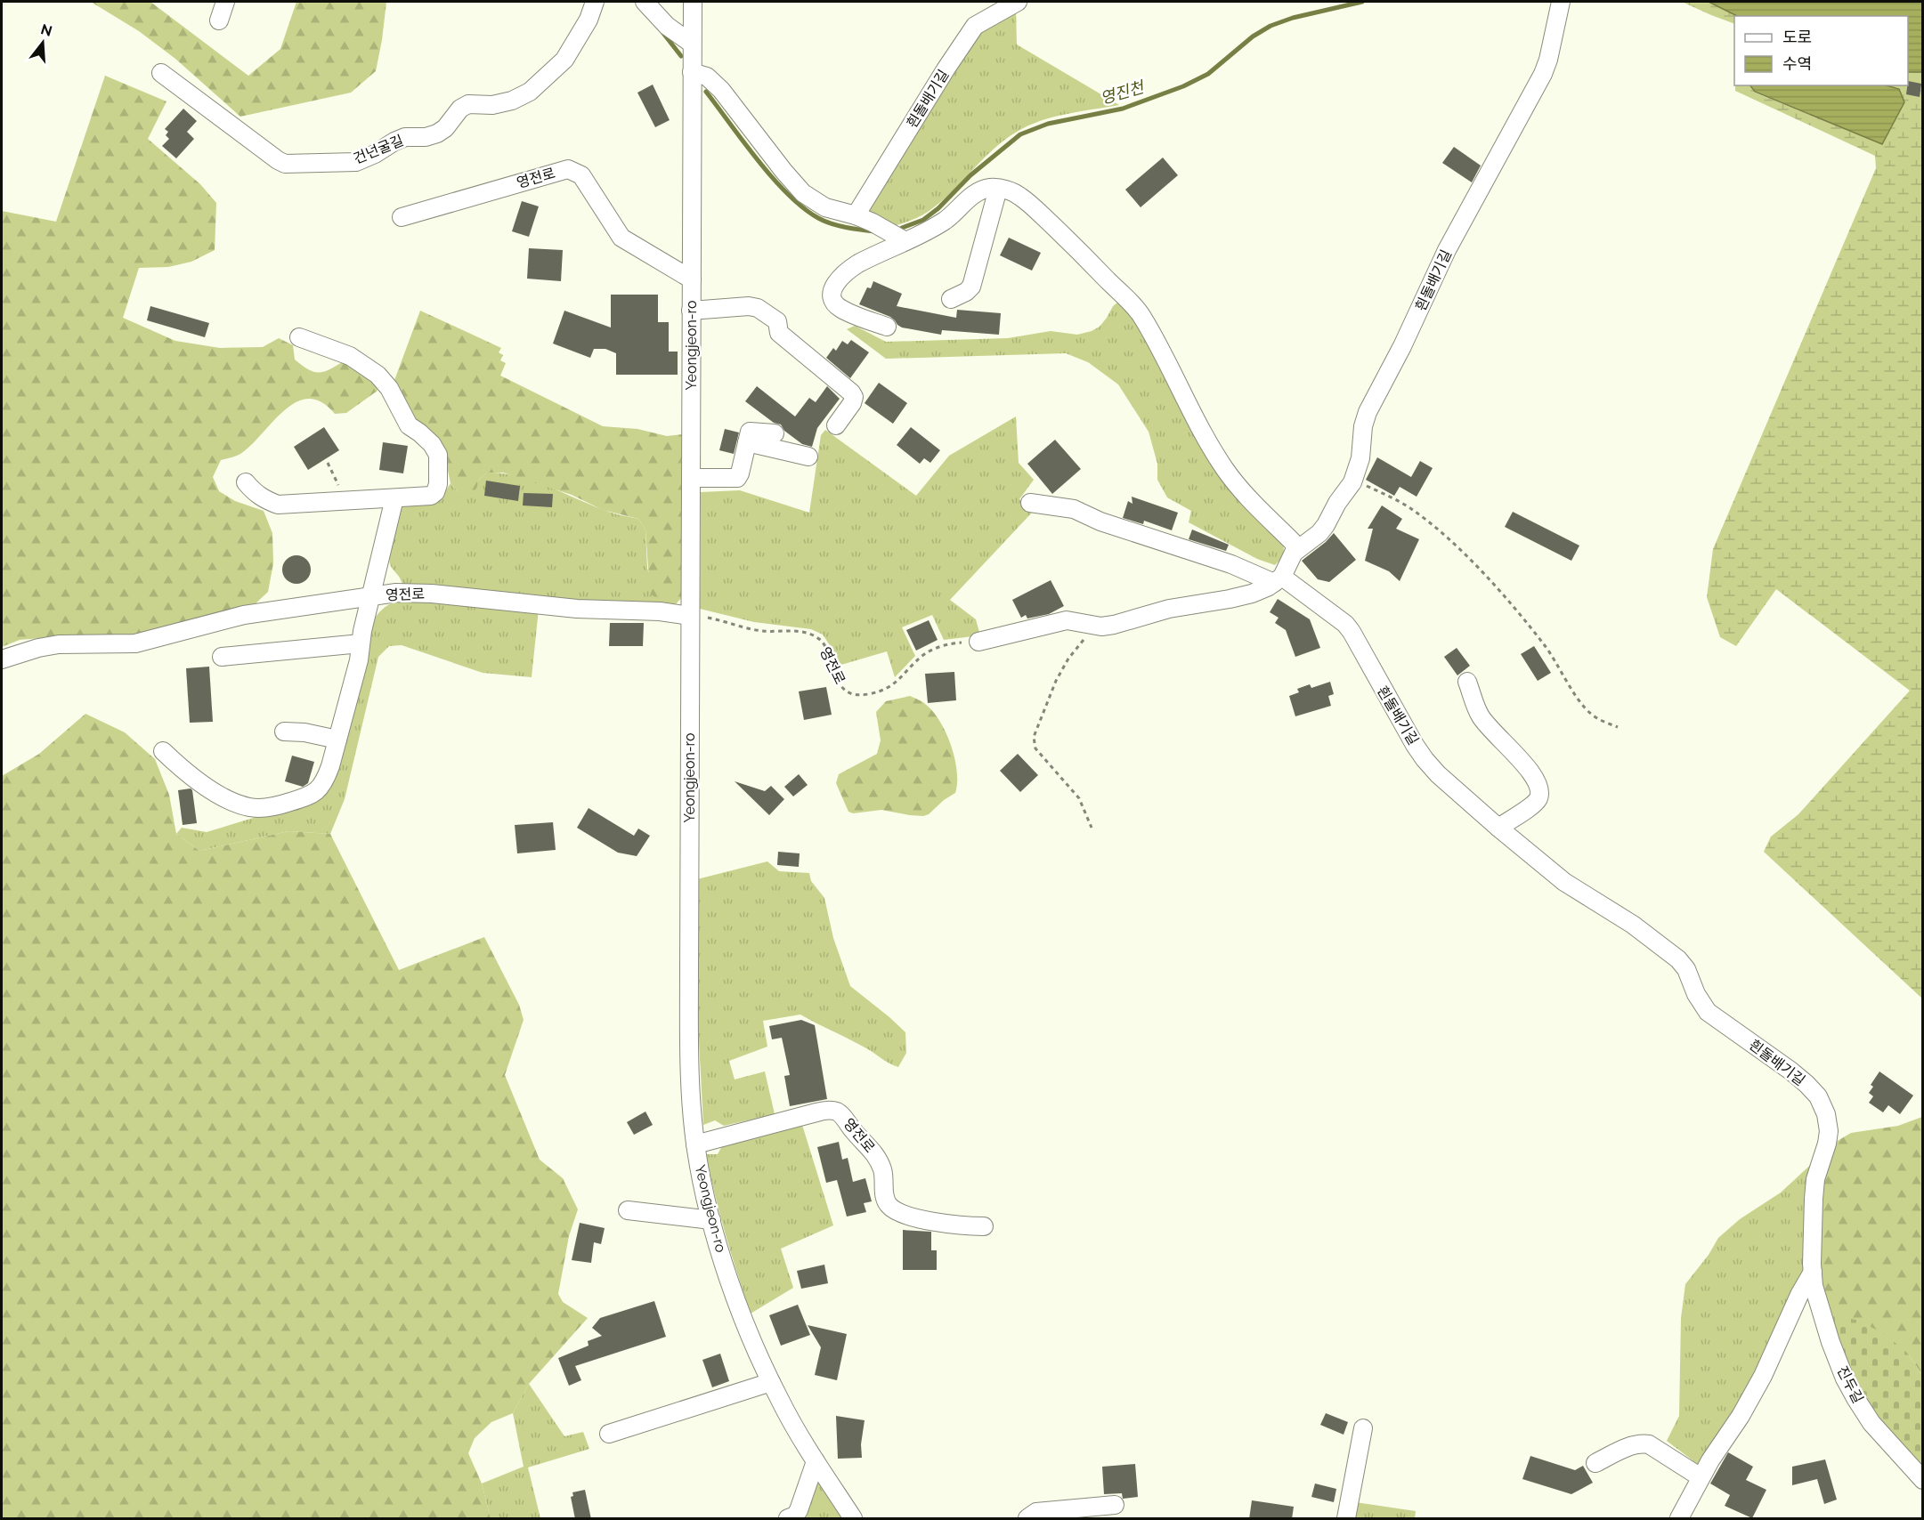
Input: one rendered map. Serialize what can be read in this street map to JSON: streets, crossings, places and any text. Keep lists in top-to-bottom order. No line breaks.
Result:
{"streets":{"street":["흰돌배기길","건넌굴길","영전로","Yeongjeon-ro","진두길"]},"crossings":[["흰돌배기길","진두길"],["영전로","Yeongjeon-ro"]],"water":["영진천"],"legend":["도로","수역"],"north":"top"}
